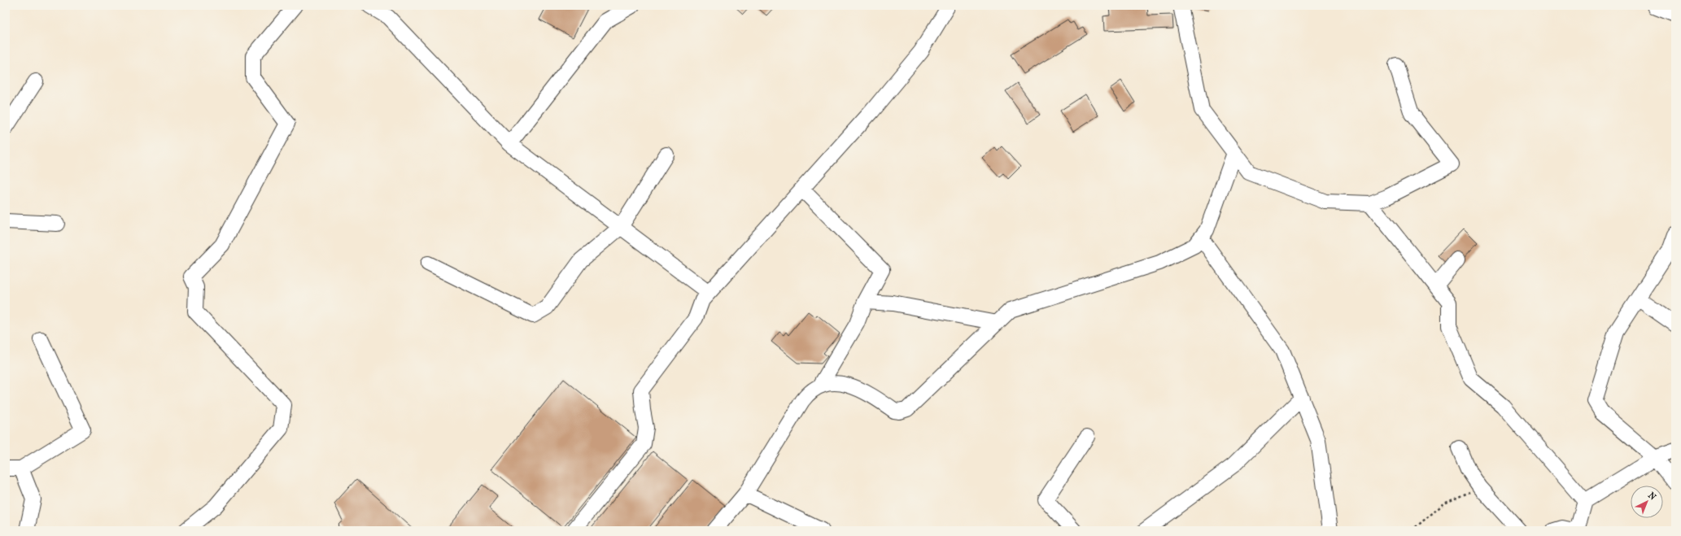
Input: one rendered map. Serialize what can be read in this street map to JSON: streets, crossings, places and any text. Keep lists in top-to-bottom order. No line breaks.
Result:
{"north":"top right"}
